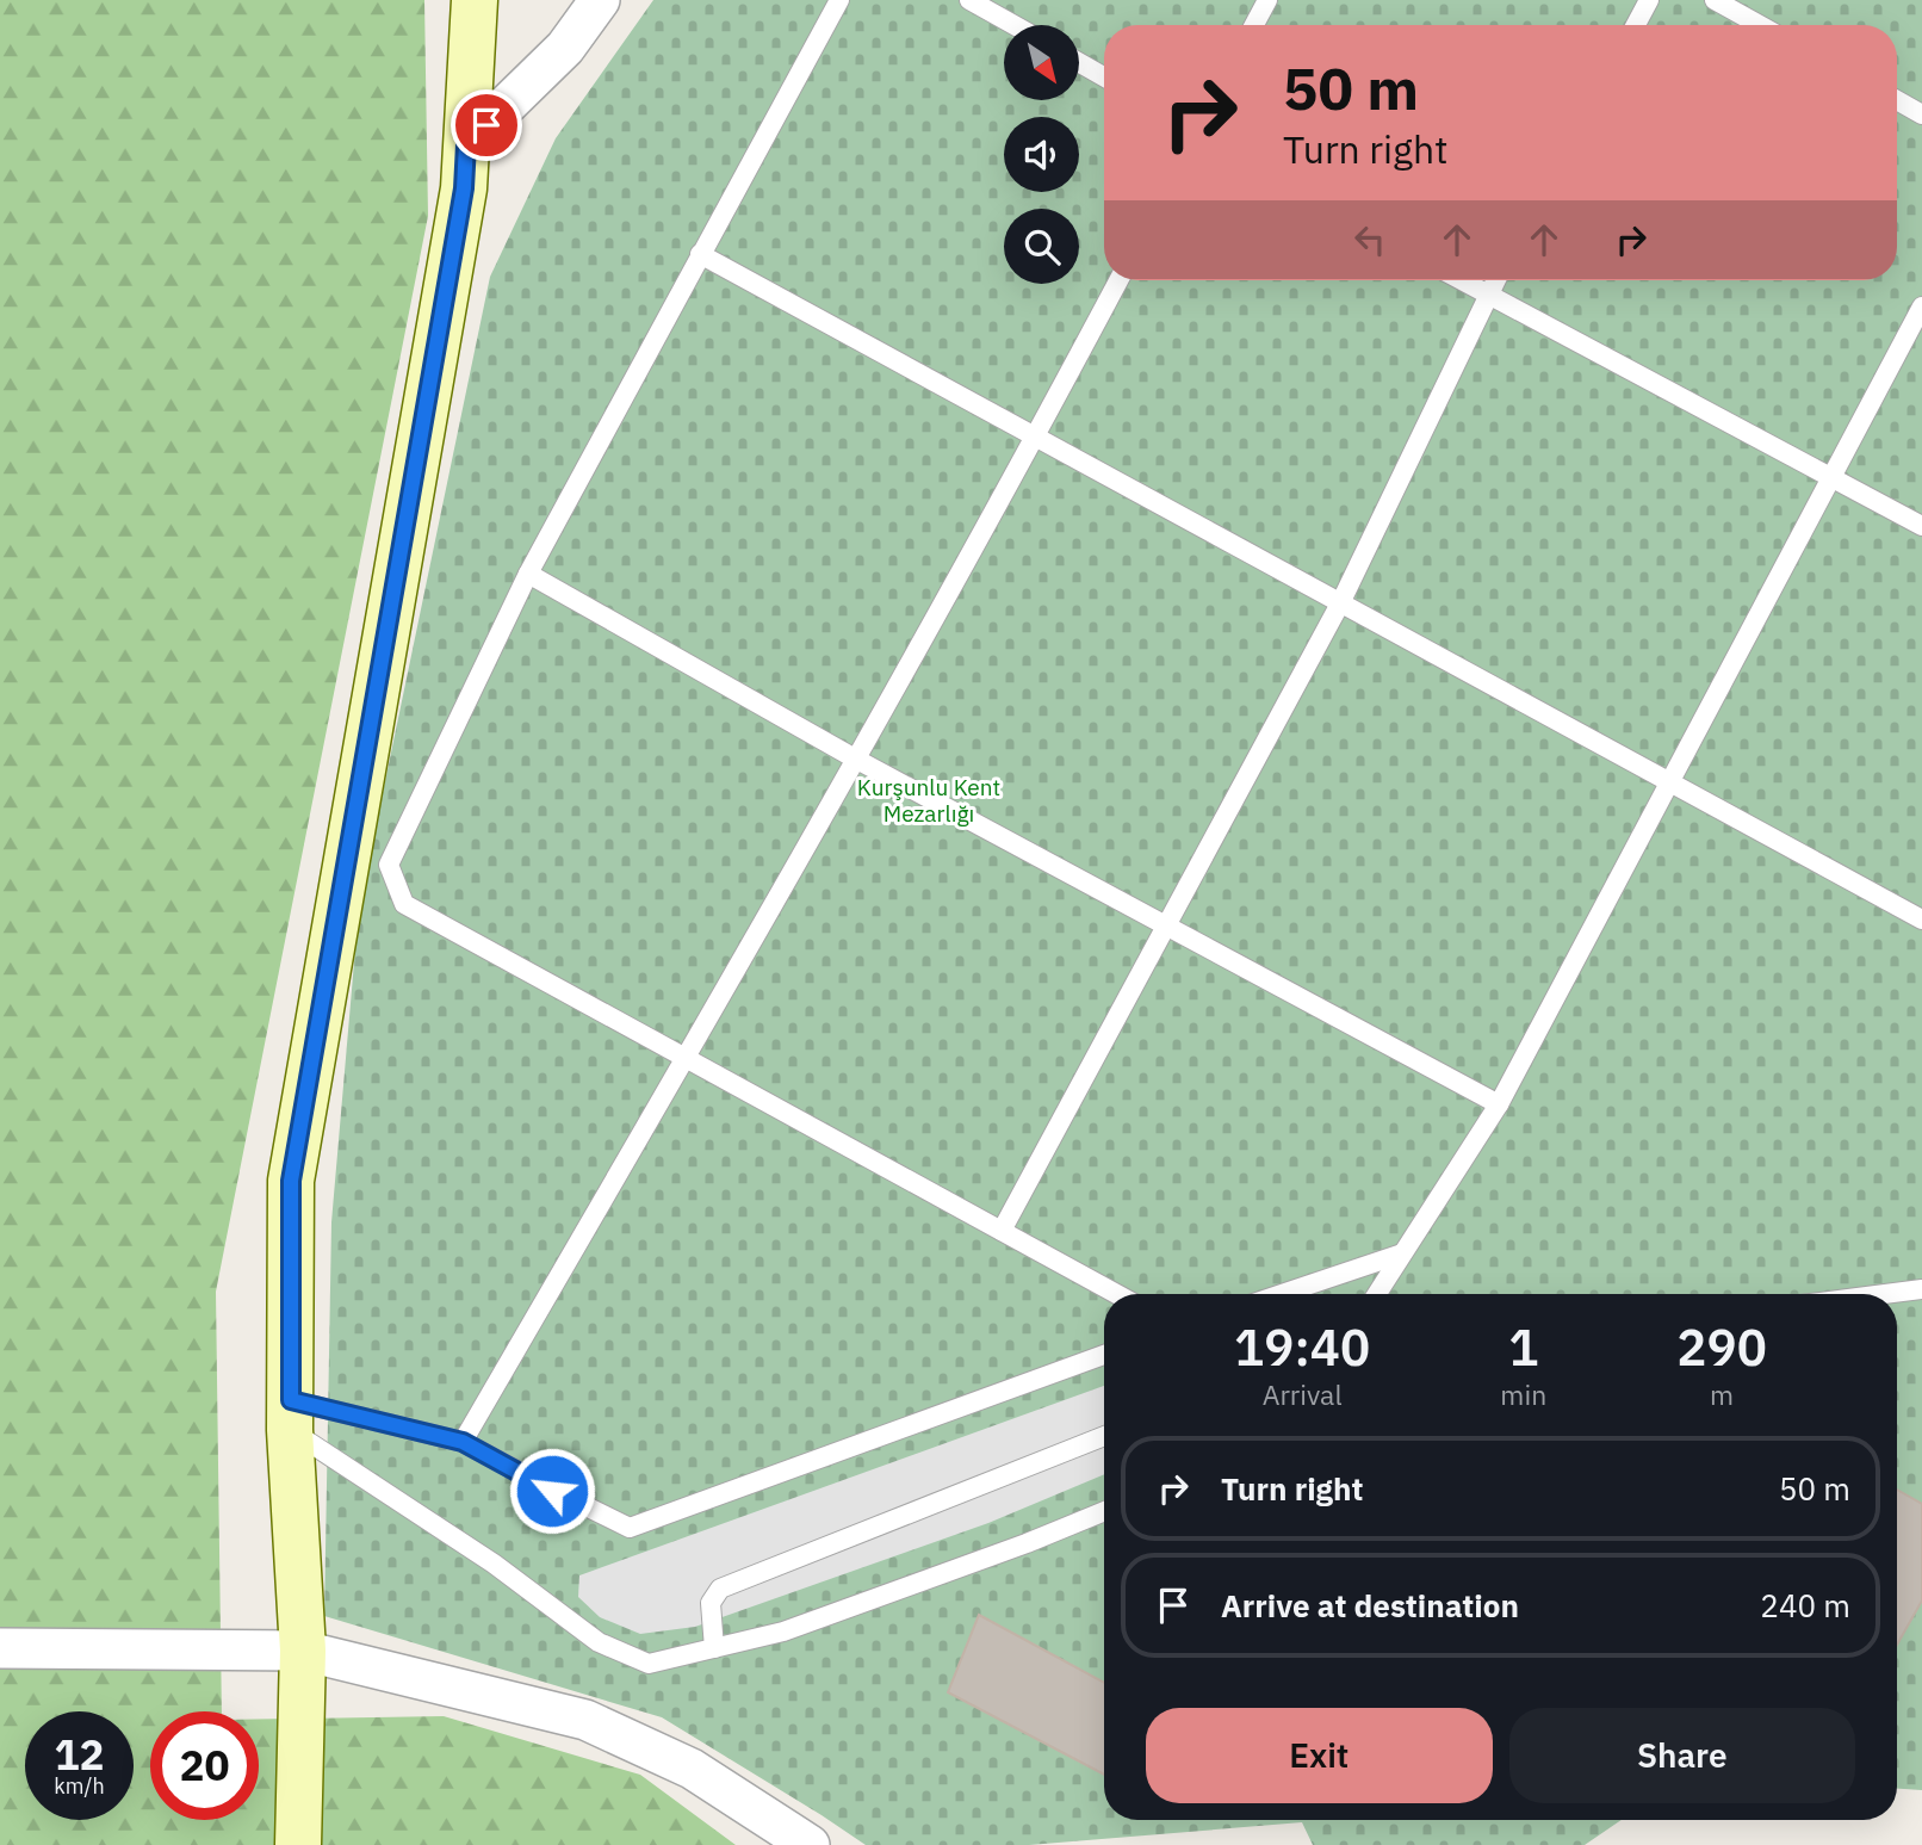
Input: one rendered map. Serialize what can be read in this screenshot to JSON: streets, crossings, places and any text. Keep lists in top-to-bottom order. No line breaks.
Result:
{"parks":["Kurşunlu Kent Mezarlığı"],"north":"bottom right","page":{"turn":["50 m","Turn right"],"eta":["19:40","Arrival","1","min","290","m"],"list":[{"name":"Turn right","value":"50 m"},{"name":"Arrive at destination","value":"240 m"}],"buttons":["Exit","Share"],"speed":"12 km/h","limit":"20"}}
